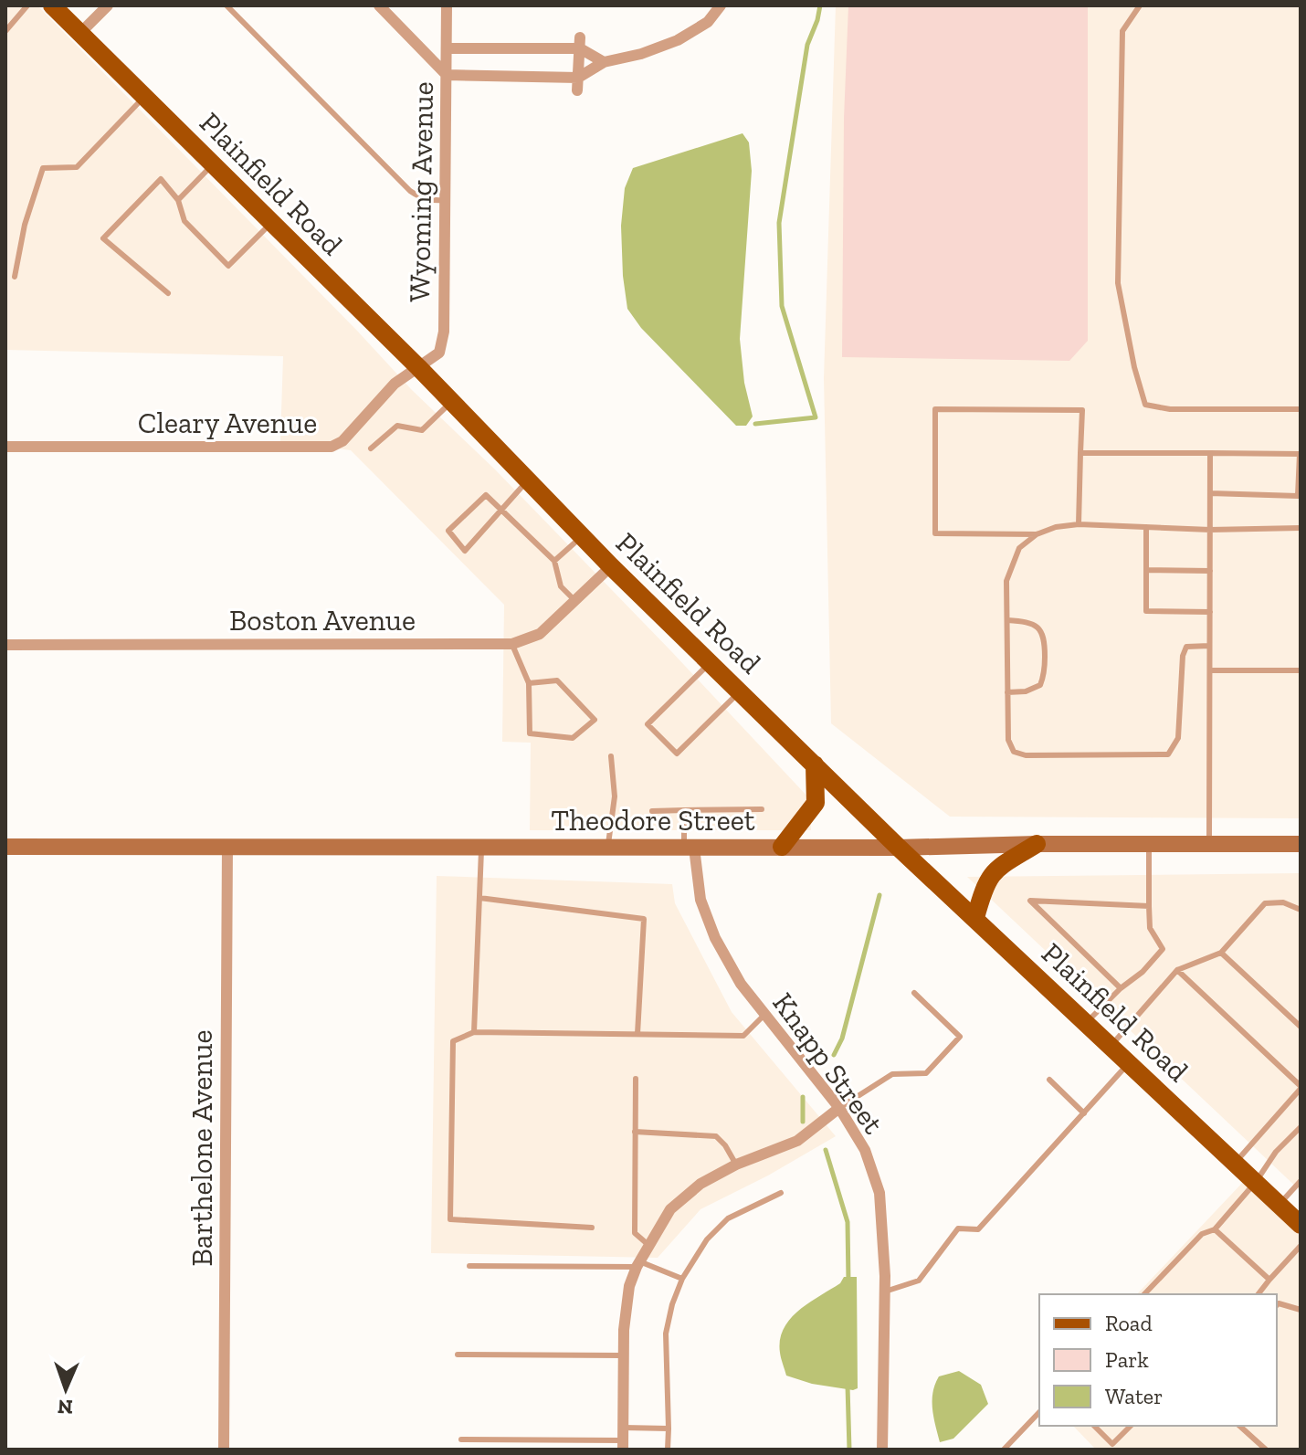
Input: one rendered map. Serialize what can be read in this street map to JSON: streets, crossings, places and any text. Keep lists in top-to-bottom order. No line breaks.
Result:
{"streets":{"main road":["Plainfield Road","Theodore Street"],"street":["Wyoming Avenue","Cleary Avenue","Boston Avenue","Knapp Street","Barthelone Avenue"]},"crossings":[["Plainfield Road","Wyoming Avenue"],["Plainfield Road","Cleary Avenue"],["Plainfield Road","Boston Avenue"],["Plainfield Road","Theodore Street"],["Wyoming Avenue","Cleary Avenue"],["Theodore Street","Knapp Street"],["Theodore Street","Barthelone Avenue"]],"legend":["Road","Park","Water"],"north":"bottom"}
